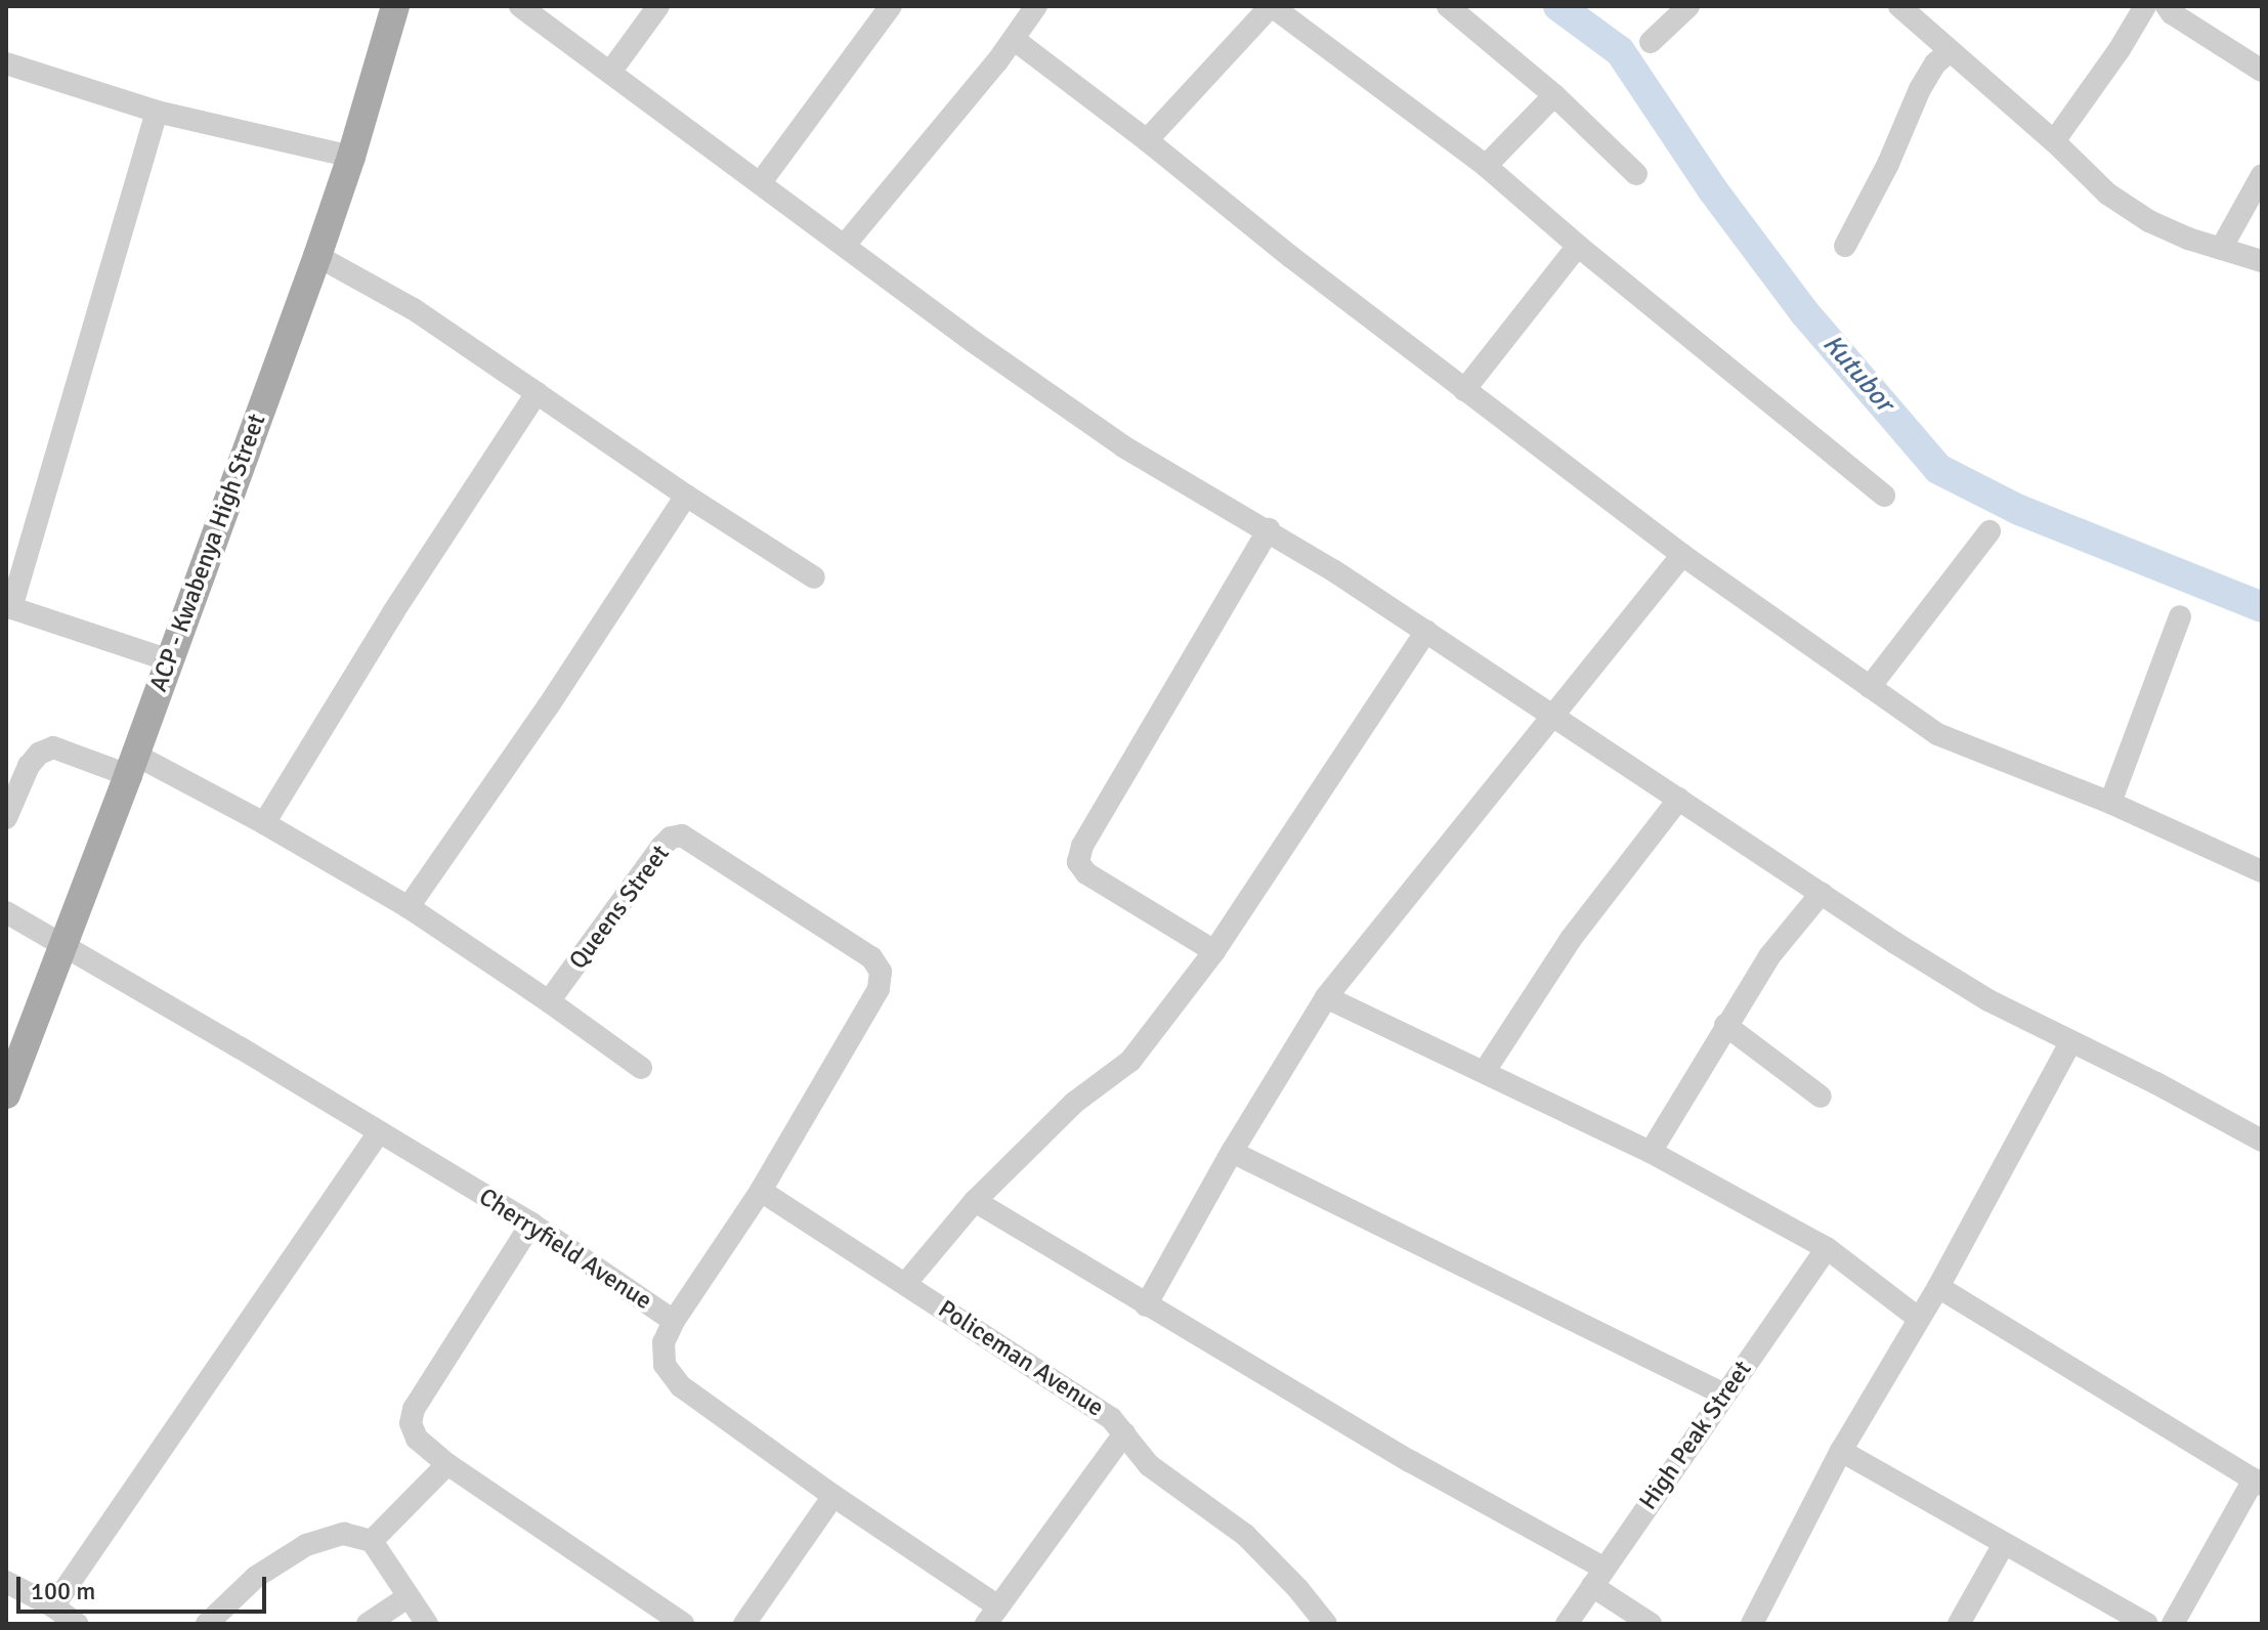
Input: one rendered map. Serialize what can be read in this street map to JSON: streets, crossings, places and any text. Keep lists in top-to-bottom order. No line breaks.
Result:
{"streets":{"main road":["ACP - Kwabenya High Street"],"street":["Queens Street","Cherryfield Avenue","Policeman Avenue","High Peak Street"]},"crossings":[["ACP - Kwabenya High Street","Cherryfield Avenue"],["Queens Street","Cherryfield Avenue"],["Queens Street","Policeman Avenue"]],"water":["Kutubor"],"scale_bar":"100 m"}
